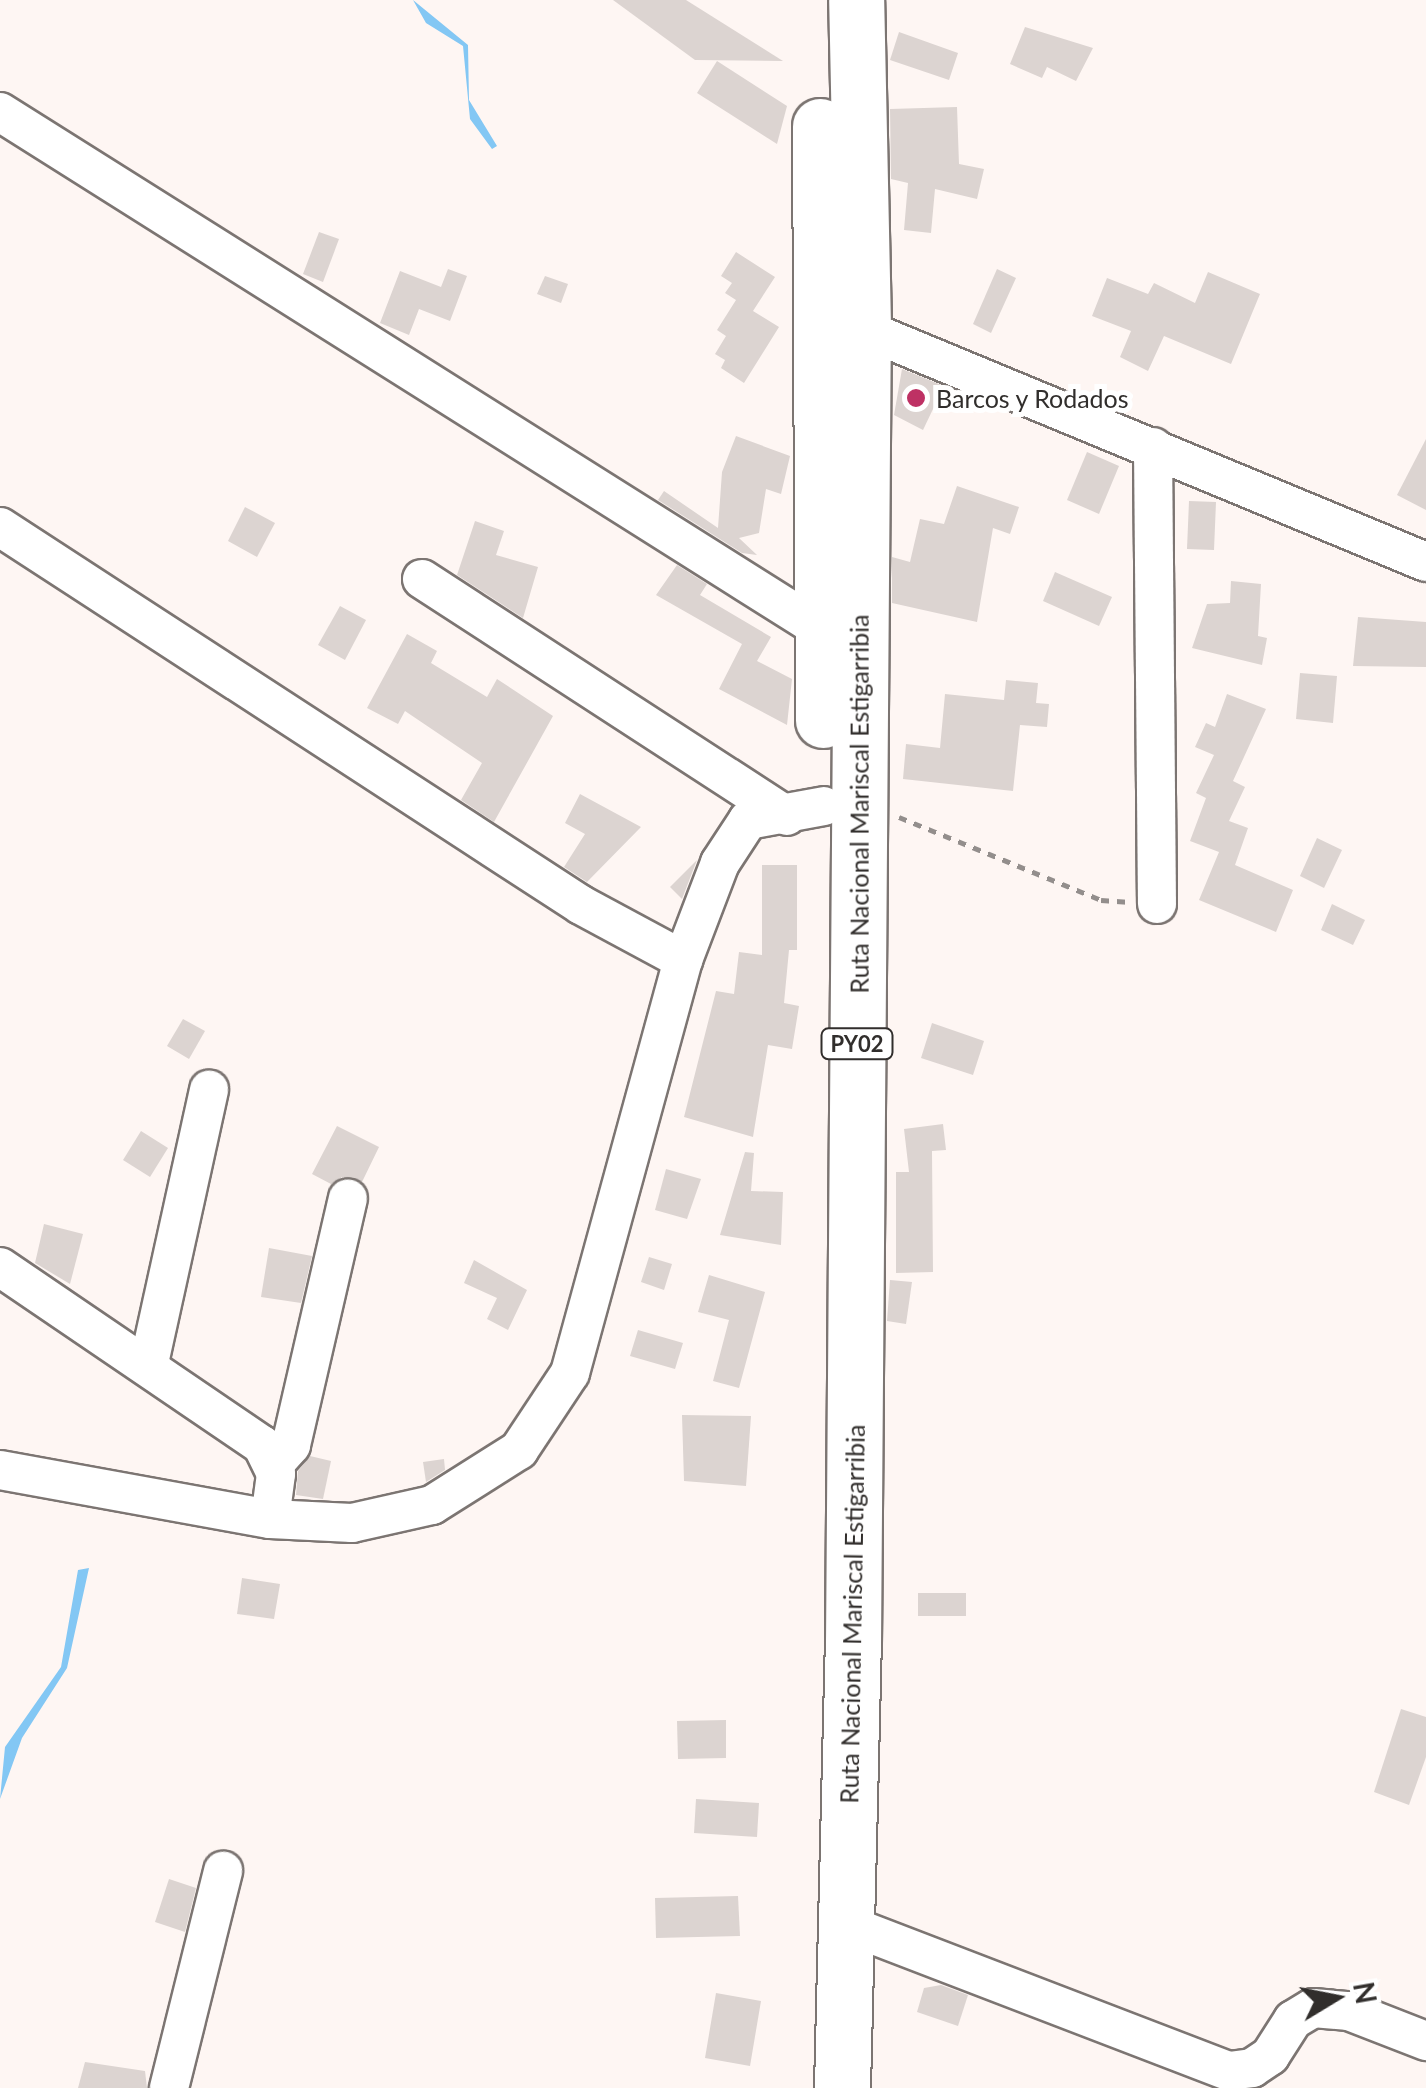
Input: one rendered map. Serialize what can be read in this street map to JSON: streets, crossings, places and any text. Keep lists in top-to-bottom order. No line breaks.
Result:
{"streets":{"highway":["Ruta Nacional Mariscal Estigarribia","PY02"]},"places":["Barcos y Rodados"],"north":"right"}
